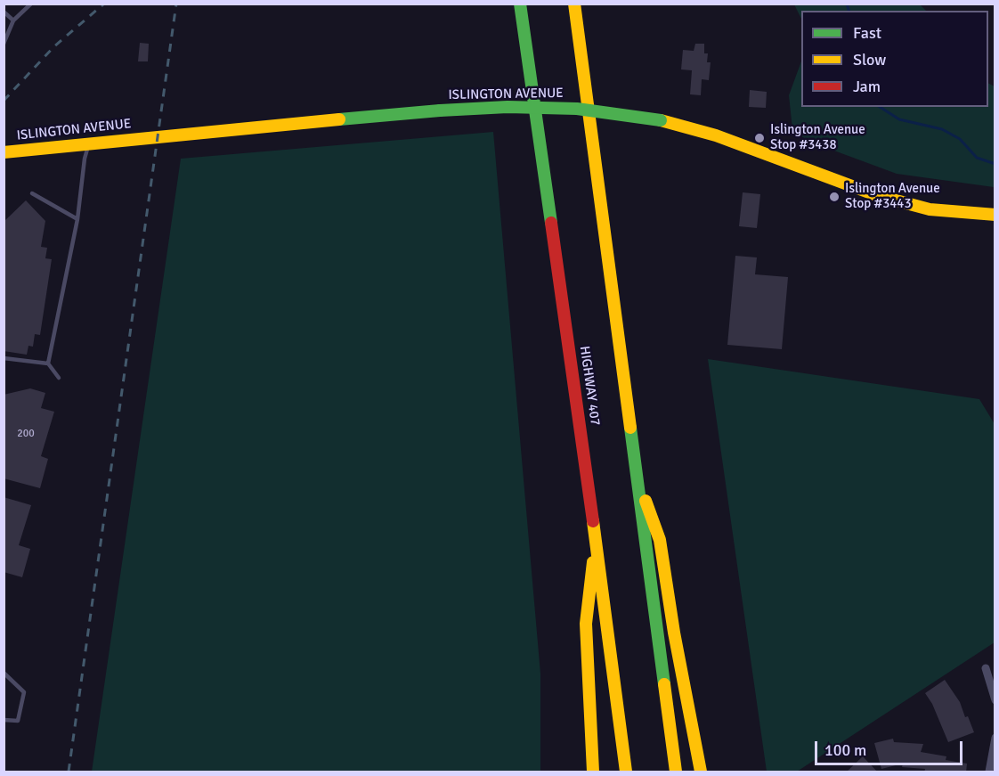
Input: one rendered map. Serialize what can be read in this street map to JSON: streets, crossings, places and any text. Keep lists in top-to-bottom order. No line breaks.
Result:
{"streets":{"main road":["ISLINGTON AVENUE","HIGHWAY 407"]},"places":["Islington Avenue Stop #3438","Islington Avenue Stop #3443"],"house_numbers":["200"],"legend":["Fast","Slow","Jam"],"scale_bar":"100 m"}
